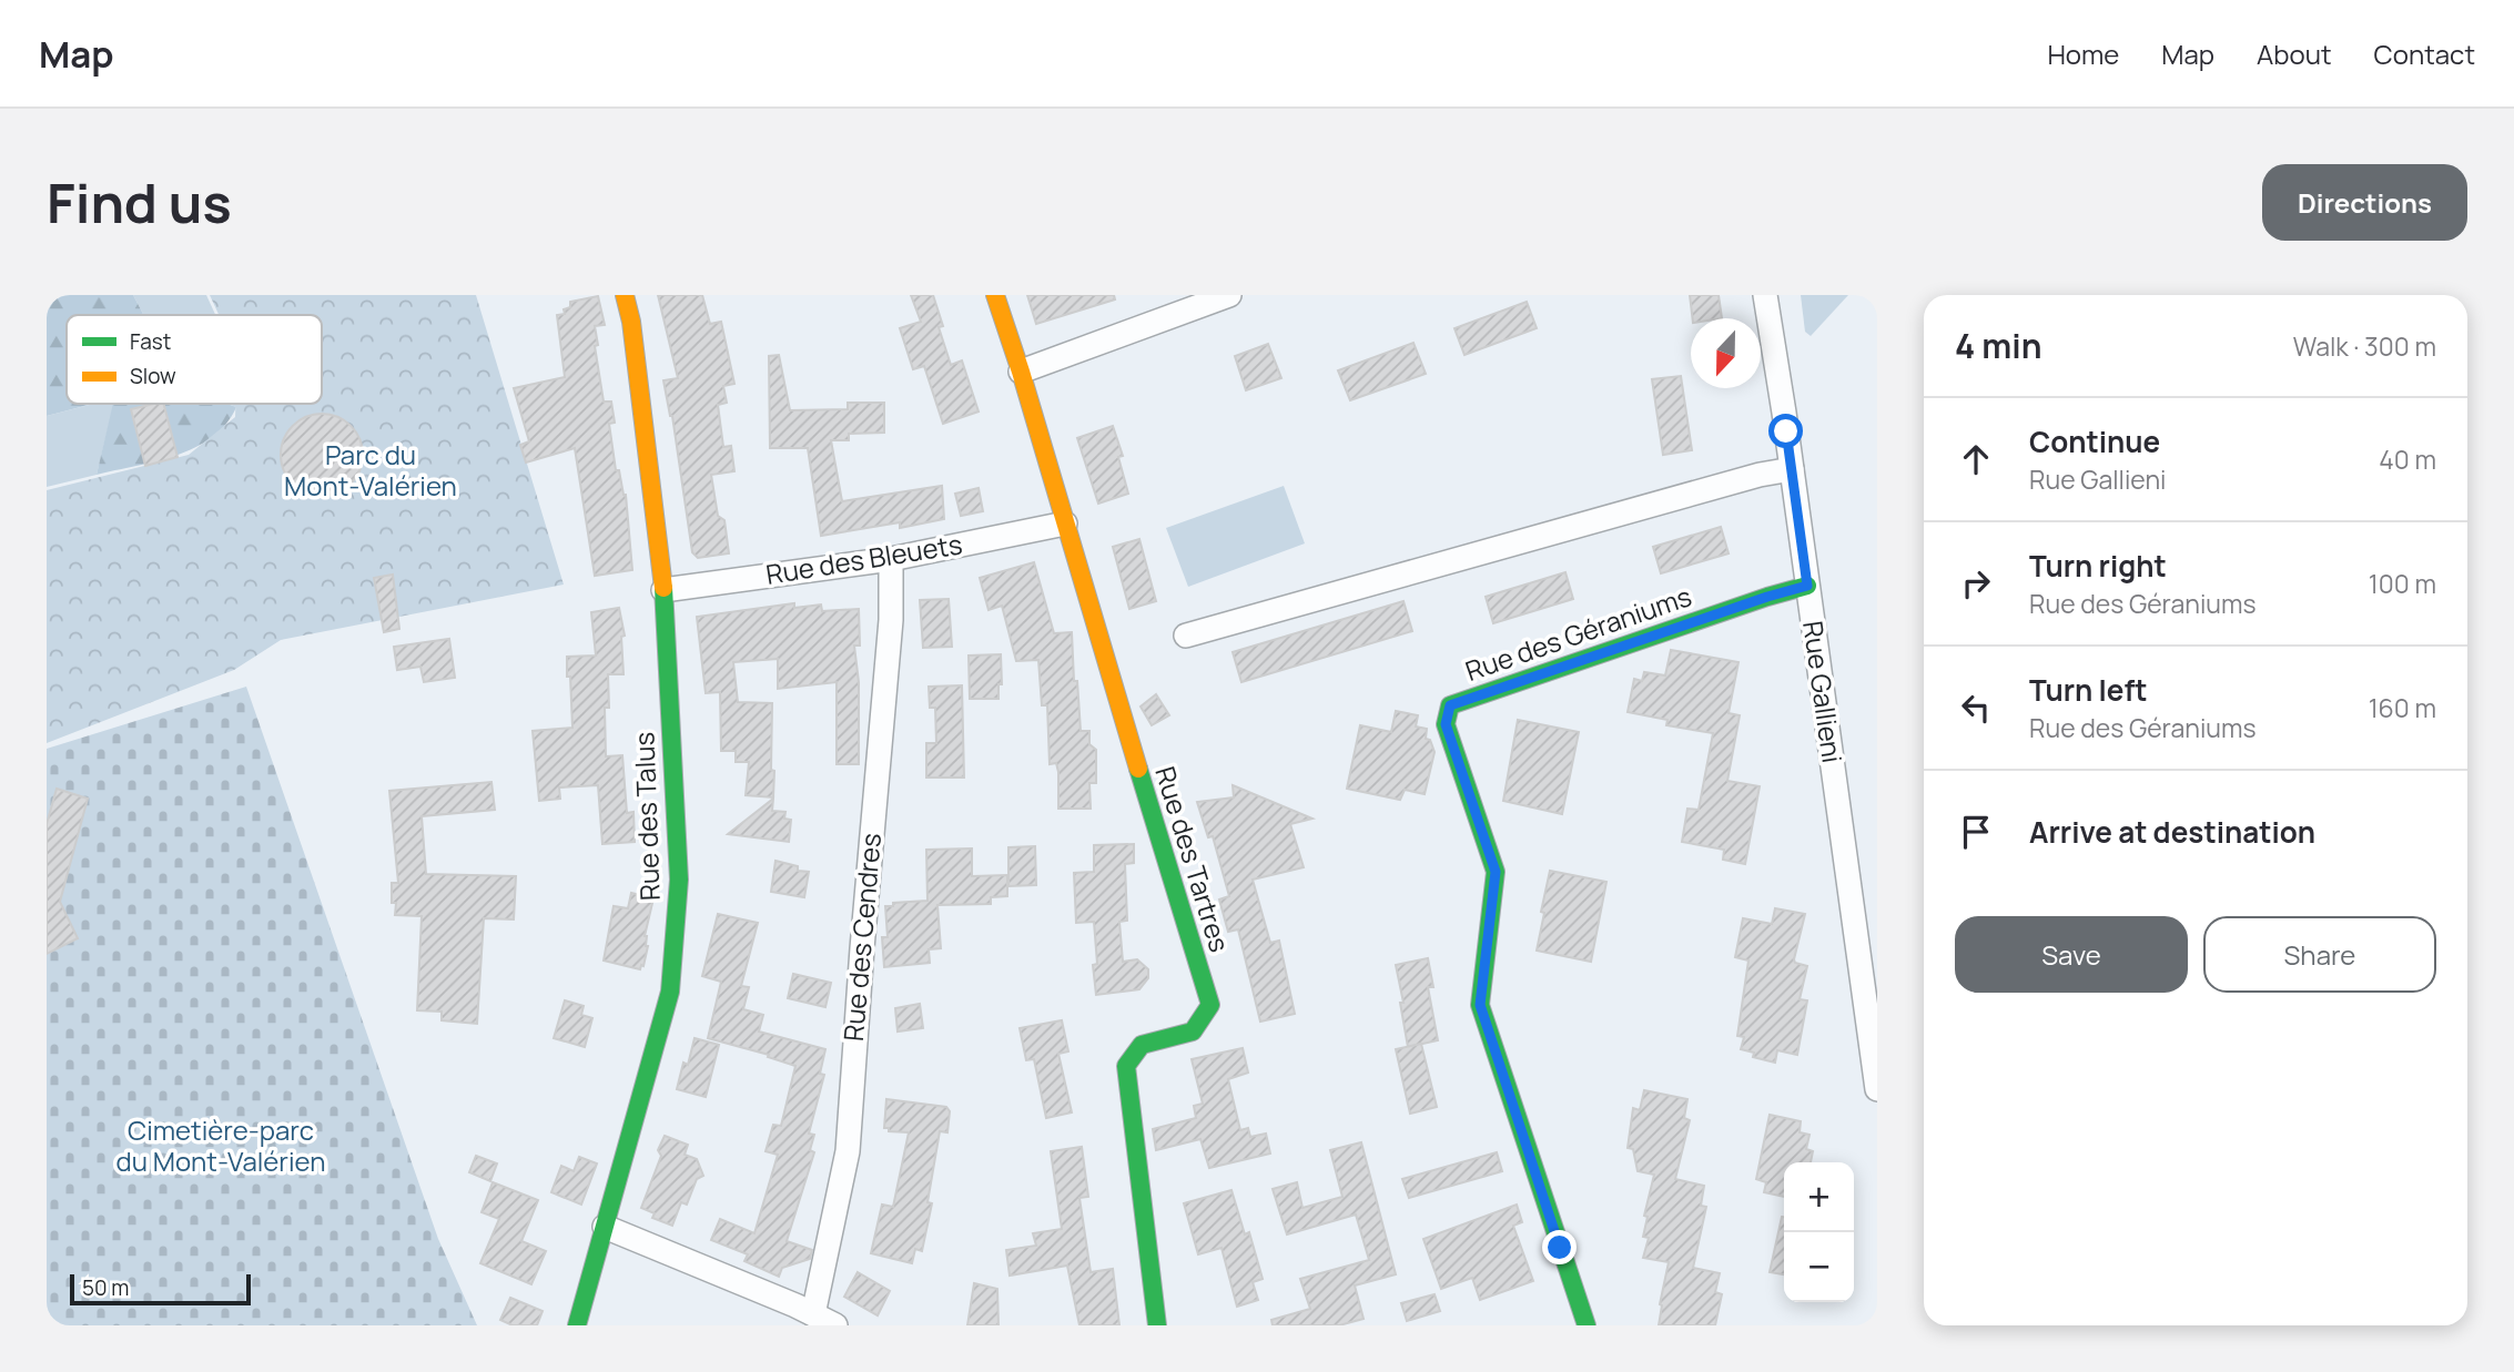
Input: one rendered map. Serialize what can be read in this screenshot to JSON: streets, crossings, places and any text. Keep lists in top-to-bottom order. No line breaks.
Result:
{"streets":{"street":["Rue des Bleuets","Rue des Géraniums","Rue Gallieni","Rue des Talus","Rue des Tartres","Rue des Cendres"]},"crossings":[["Rue des Bleuets","Rue des Talus"],["Rue des Bleuets","Rue des Tartres"],["Rue des Bleuets","Rue des Cendres"],["Rue des Géraniums","Rue Gallieni"]],"parks":["Parc du Mont-Valérien","Cimetière-parc du Mont-Valérien"],"legend":["Fast","Slow"],"scale_bar":"50 m","north":"bottom","page":{"header":"Map","nav":["Home","Map","About","Contact"],"buttons":["Directions",["Save","Share"]],"title":"Find us","heading":["4 min","Walk · 300 m"],"list":[["Continue","Rue Gallieni","40 m"],["Turn right","Rue des Géraniums","100 m"],["Turn left","Rue des Géraniums","160 m"],"Arrive at destination"],"map_buttons":["+","−"],"scale":"50 m"}}
